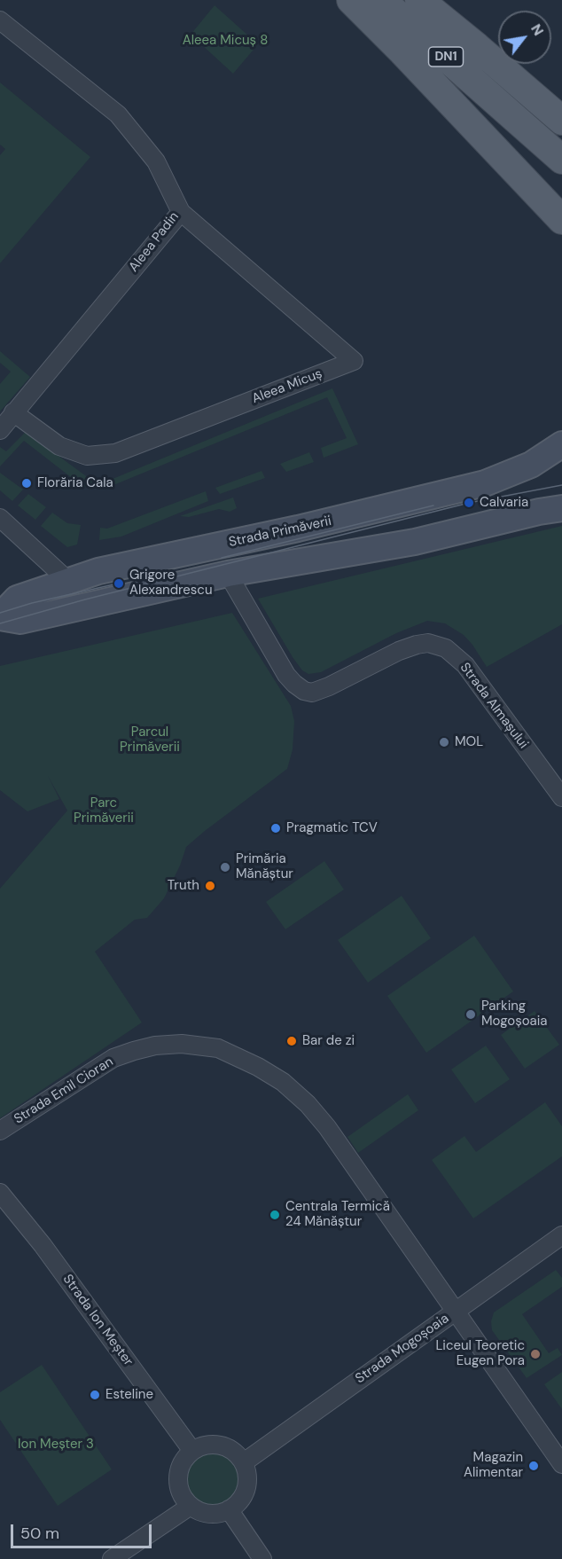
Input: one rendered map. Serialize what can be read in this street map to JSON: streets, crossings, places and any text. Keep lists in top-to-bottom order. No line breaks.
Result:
{"streets":{"main road":["DN1","Strada Primăverii"],"street":["Aleea Padin","Aleea Micuș","Strada Almașului","Strada Emil Cioran","Strada Ion Meșter","Strada Mogoșoaia"]},"crossings":[["Aleea Padin","Aleea Micuș"],["Strada Primăverii","Strada Almașului"],["Strada Emil Cioran","Strada Mogoșoaia"],["Strada Ion Meșter","Strada Mogoșoaia"]],"parks":["Aleea Micuș 8","Parcul Primăverii","Parc Primăverii","Ion Meșter 3"],"places":["Florăria Cala","Calvaria","Grigore Alexandrescu","MOL","Pragmatic TCV","Primăria Mănăștur","Truth","Parking Mogoșoaia","Bar de zi","Centrala Termică 24 Mănăștur","Liceul Teoretic Eugen Pora","Esteline","Magazin Alimentar"],"scale_bar":"50 m","north":"top right"}
